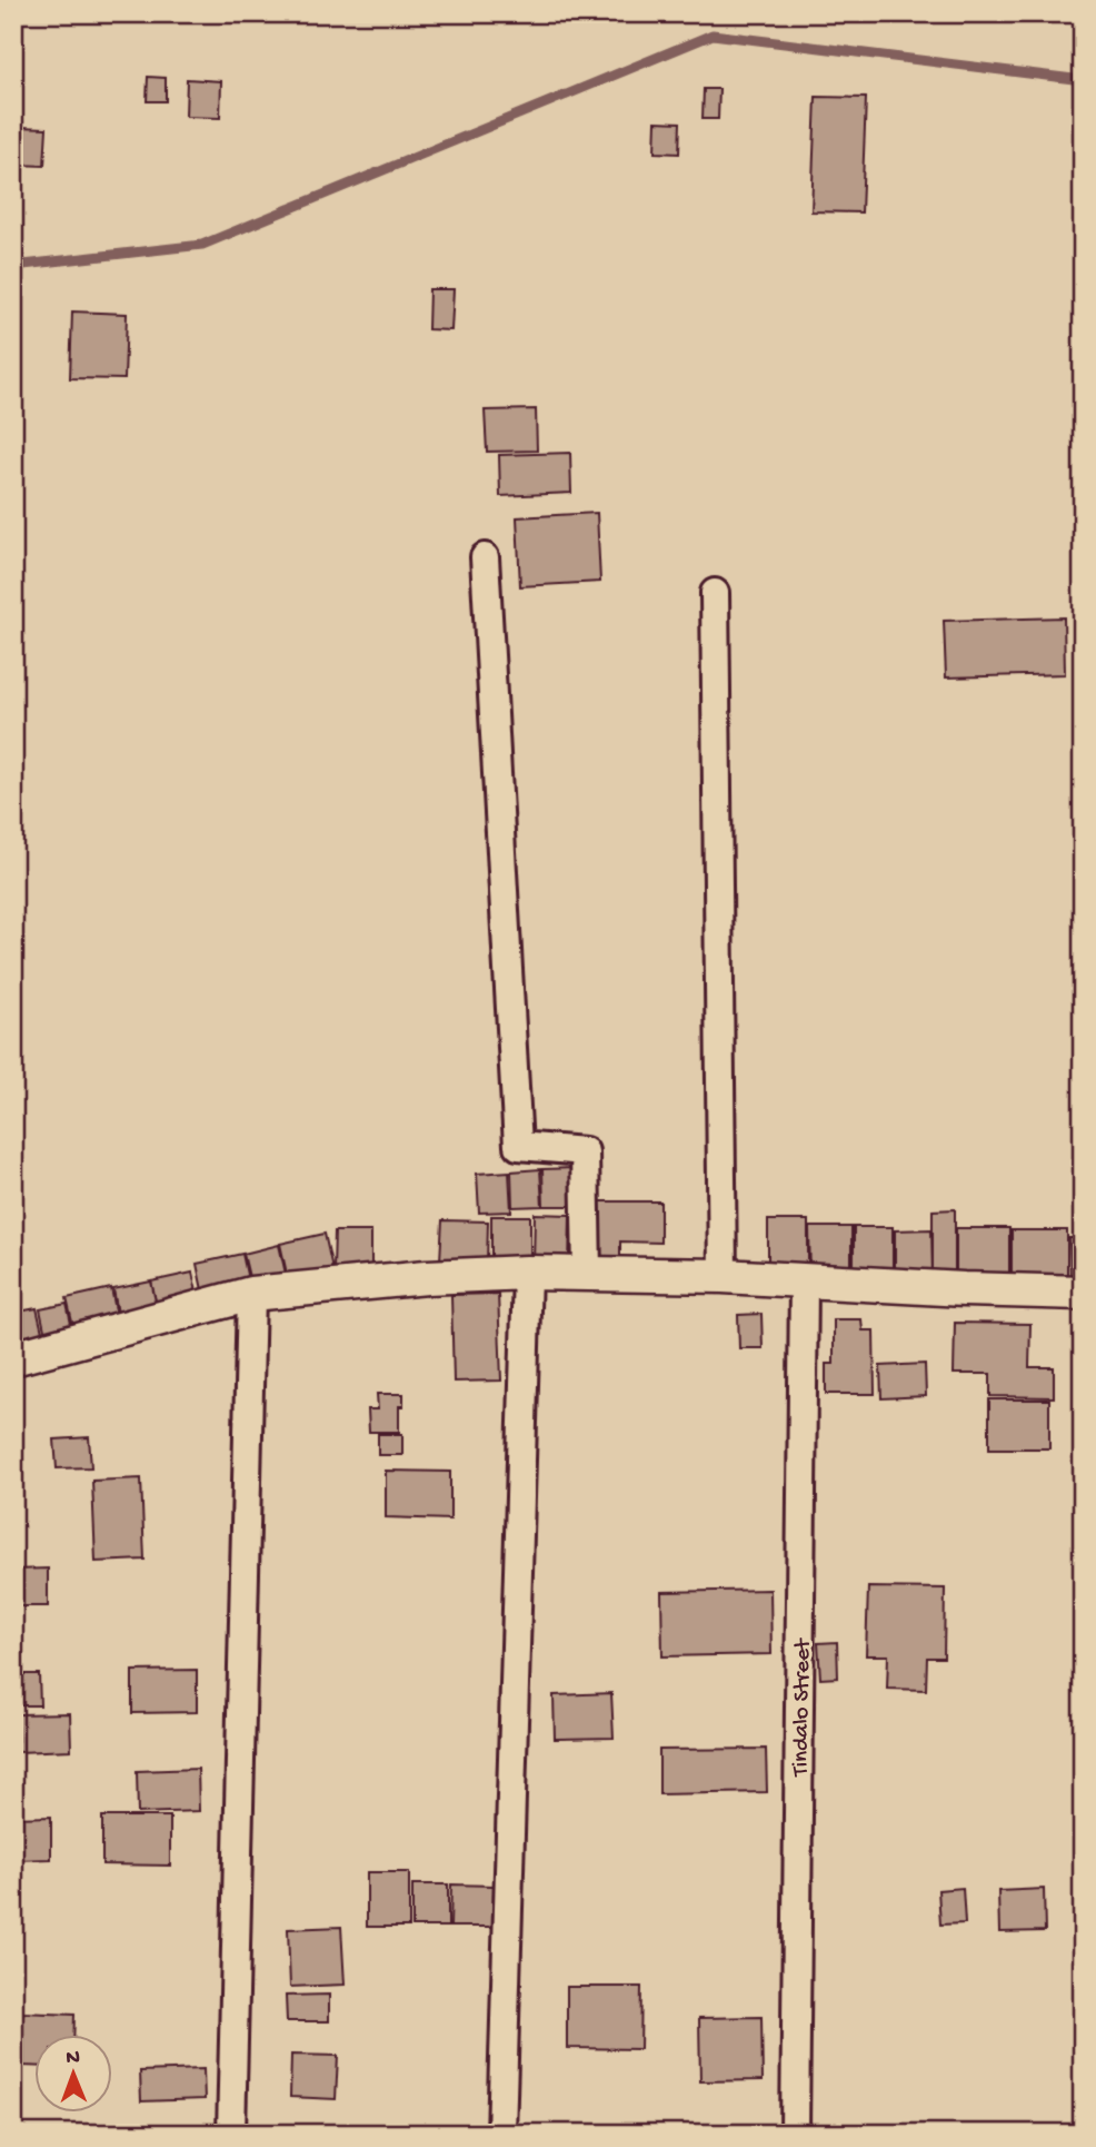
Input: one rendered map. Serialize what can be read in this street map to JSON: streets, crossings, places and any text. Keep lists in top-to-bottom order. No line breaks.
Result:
{"streets":{"street":["Tindalo Street"]},"north":"top"}
